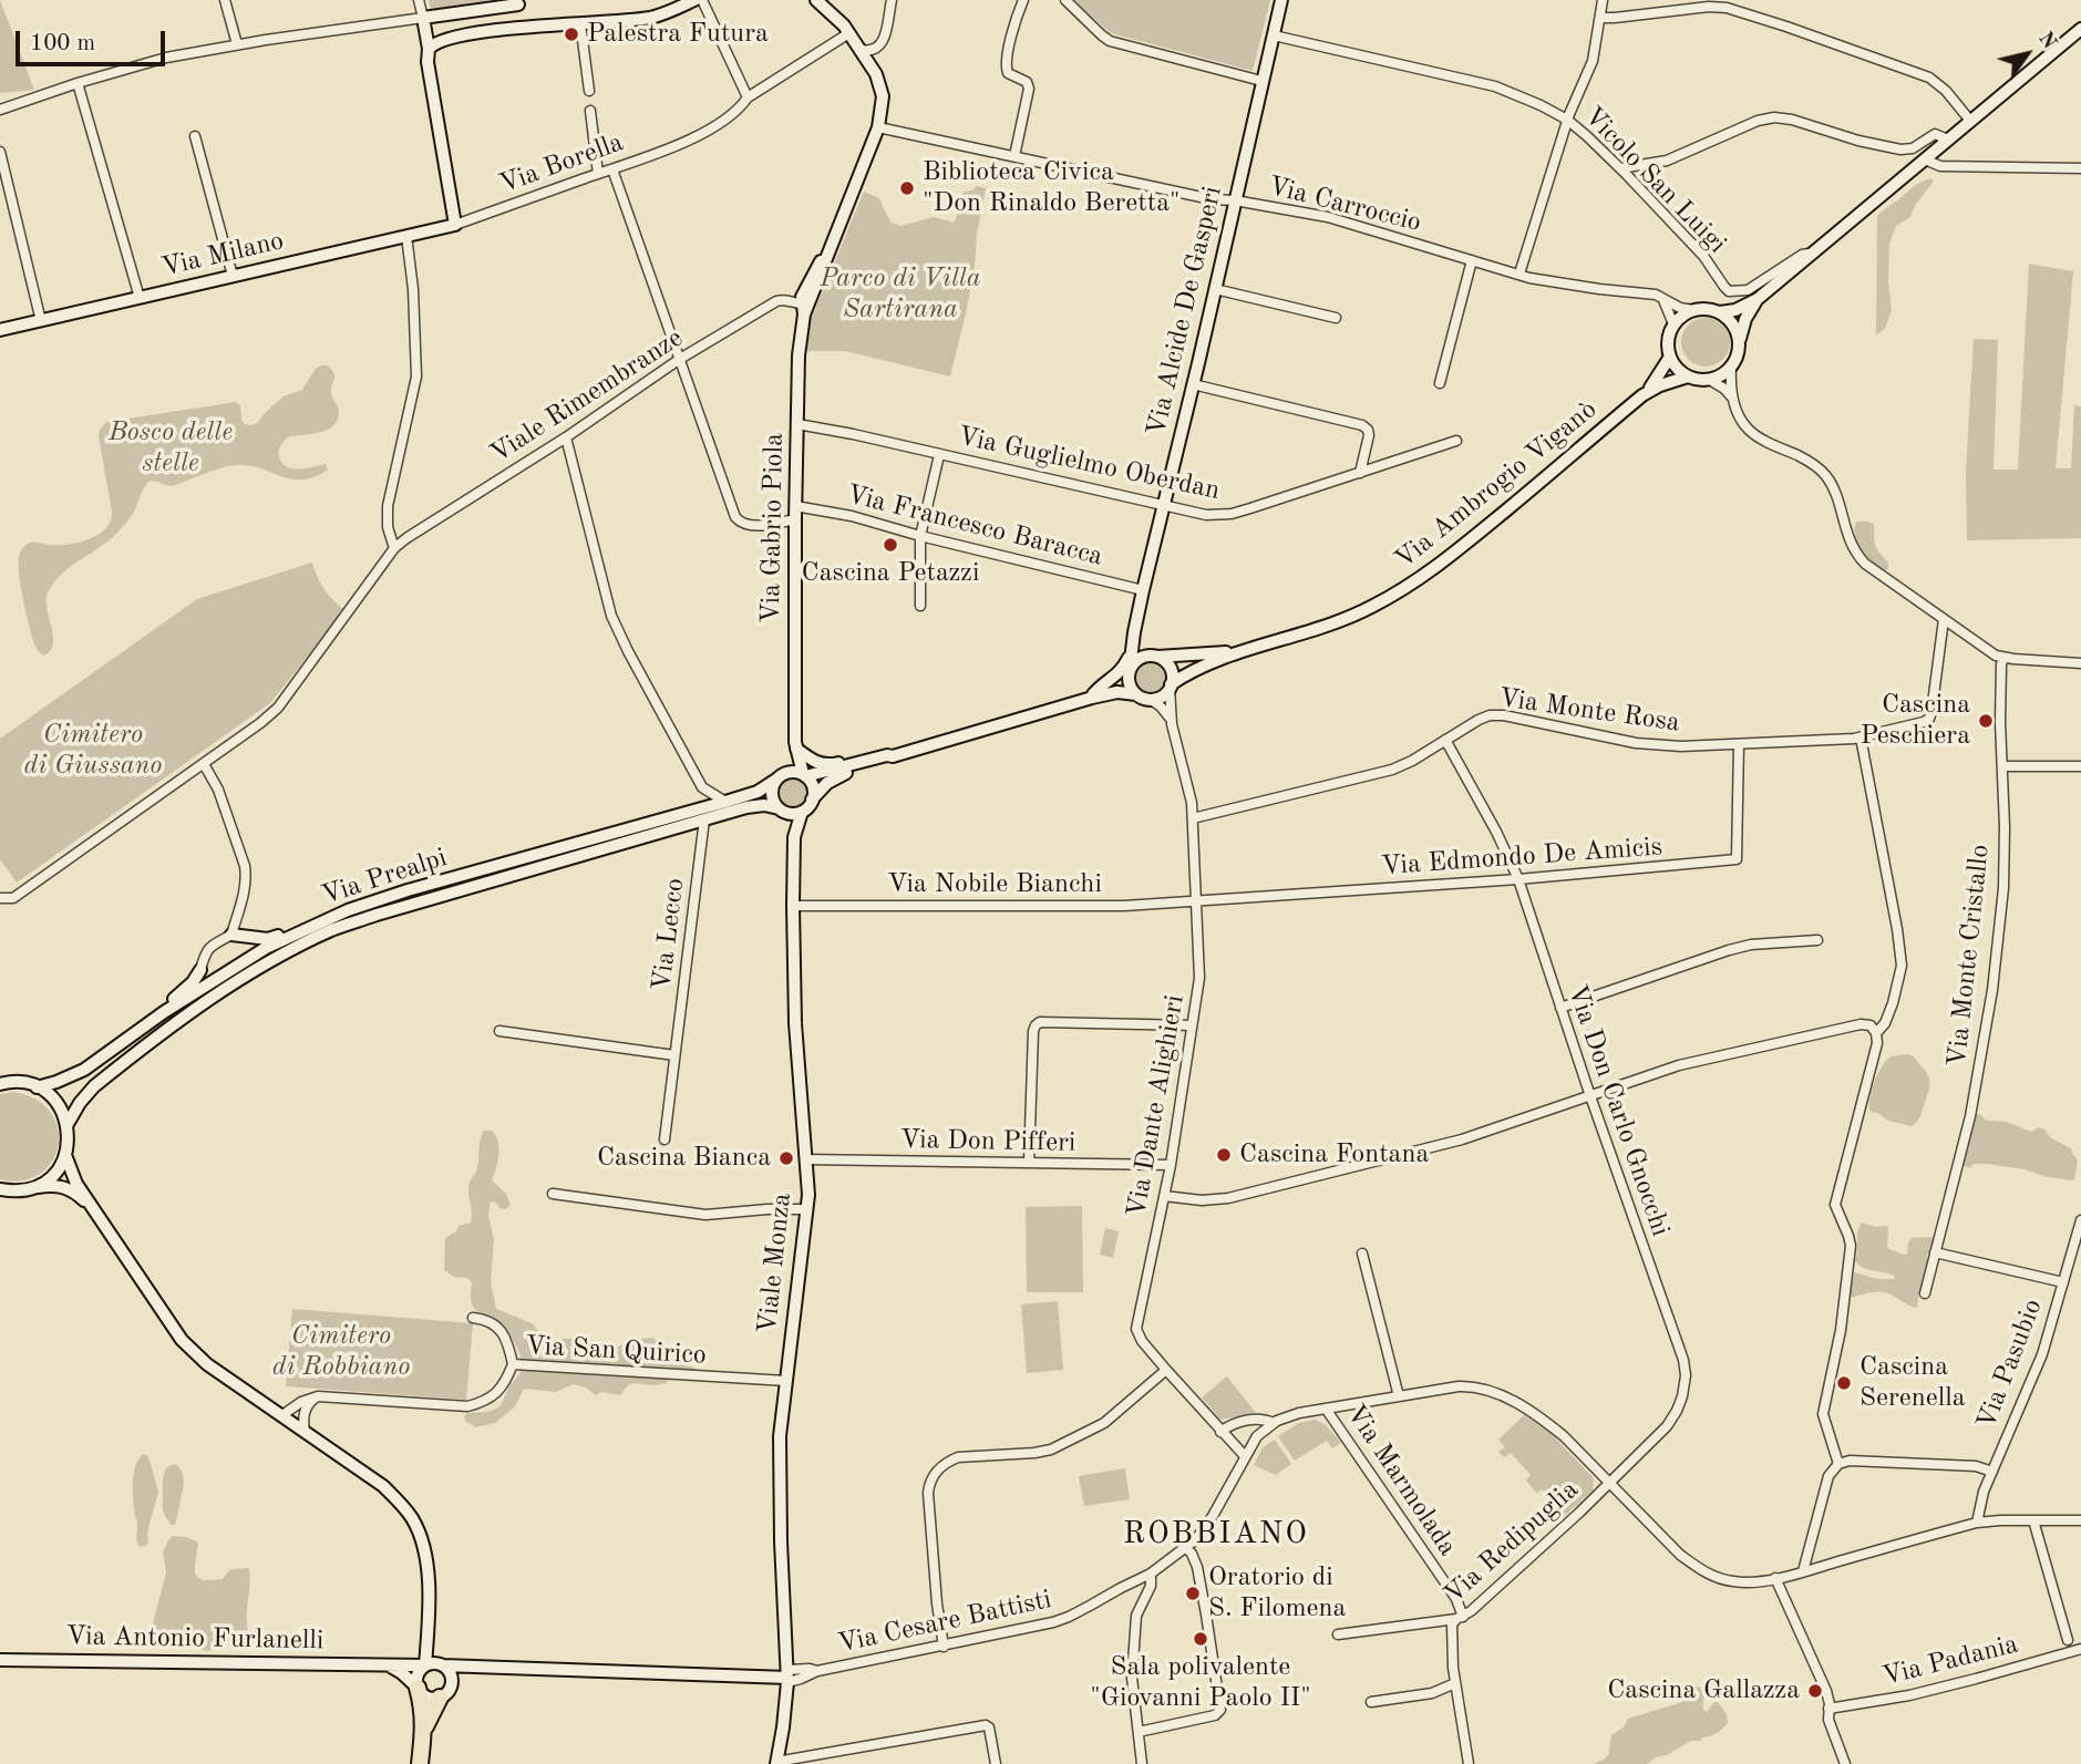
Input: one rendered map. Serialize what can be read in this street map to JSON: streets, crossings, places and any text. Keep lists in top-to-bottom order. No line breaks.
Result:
{"streets":{"main road":["Via Milano","Via Alcide De Gasperi","Via Ambrogio Viganò","Via Gabrio Piola","Via Prealpi","Viale Monza","Via Antonio Furlanelli"],"street":["Via Borella","Vicolo San Luigi","Via Carroccio","Viale Rimembranze","Via Guglielmo Oberdan","Via Francesco Baracca","Via Monte Rosa","Via Edmondo De Amicis","Via Nobile Bianchi","Via Lecco","Via Monte Cristallo","Via Dante Alighieri","Via Don Carlo Gnocchi","Via Don Pifferi","Via San Quirico","Via Pasubio","Via Marmolada","Via Redipuglia","Via Cesare Battisti","Via Padania"]},"crossings":[["Via Borella","Via Milano"],["Vicolo San Luigi","Via Alcide De Gasperi"],["Via Carroccio","Via Alcide De Gasperi"],["Via Carroccio","Via Ambrogio Viganò"],["Via Alcide De Gasperi","Via Guglielmo Oberdan"],["Via Alcide De Gasperi","Via Ambrogio Viganò"],["Via Alcide De Gasperi","Via Francesco Baracca"],["Via Alcide De Gasperi","Via Dante Alighieri"],["Viale Rimembranze","Via Gabrio Piola"],["Via Guglielmo Oberdan","Via Gabrio Piola"],["Via Ambrogio Viganò","Via Dante Alighieri"],["Via Francesco Baracca","Via Gabrio Piola"],["Via Gabrio Piola","Via Prealpi"],["Via Gabrio Piola","Viale Monza"],["Via Monte Rosa","Via Edmondo De Amicis"],["Via Monte Rosa","Via Dante Alighieri"],["Via Monte Rosa","Via Don Carlo Gnocchi"],["Via Edmondo De Amicis","Via Nobile Bianchi"],["Via Edmondo De Amicis","Via Dante Alighieri"],["Via Edmondo De Amicis","Via Don Carlo Gnocchi"],["Via Prealpi","Via Lecco"],["Via Prealpi","Viale Monza"],["Via Nobile Bianchi","Via Dante Alighieri"],["Via Nobile Bianchi","Viale Monza"],["Via Dante Alighieri","Via Don Pifferi"],["Via Dante Alighieri","Via Cesare Battisti"],["Via Don Carlo Gnocchi","Via Redipuglia"],["Via Don Pifferi","Viale Monza"],["Viale Monza","Via San Quirico"],["Viale Monza","Via Cesare Battisti"],["Viale Monza","Via Antonio Furlanelli"],["Via Marmolada","Via Redipuglia"],["Via Cesare Battisti","Via Antonio Furlanelli"]],"districts":["ROBBIANO"],"parks":["Parco di Villa Sartirana","Bosco delle stelle","Cimitero di Giussano","Cimitero di Robbiano"],"places":["Palestra Futura","Biblioteca Civica \"Don Rinaldo Beretta\"","Cascina Petazzi","Cascina Peschiera","Cascina Fontana","Cascina Bianca","Cascina Serenella","Oratorio di S. Filomena","Sala polivalente \"Giovanni Paolo II\"","Cascina Gallazza"],"scale_bar":"100 m","north":"top right"}
